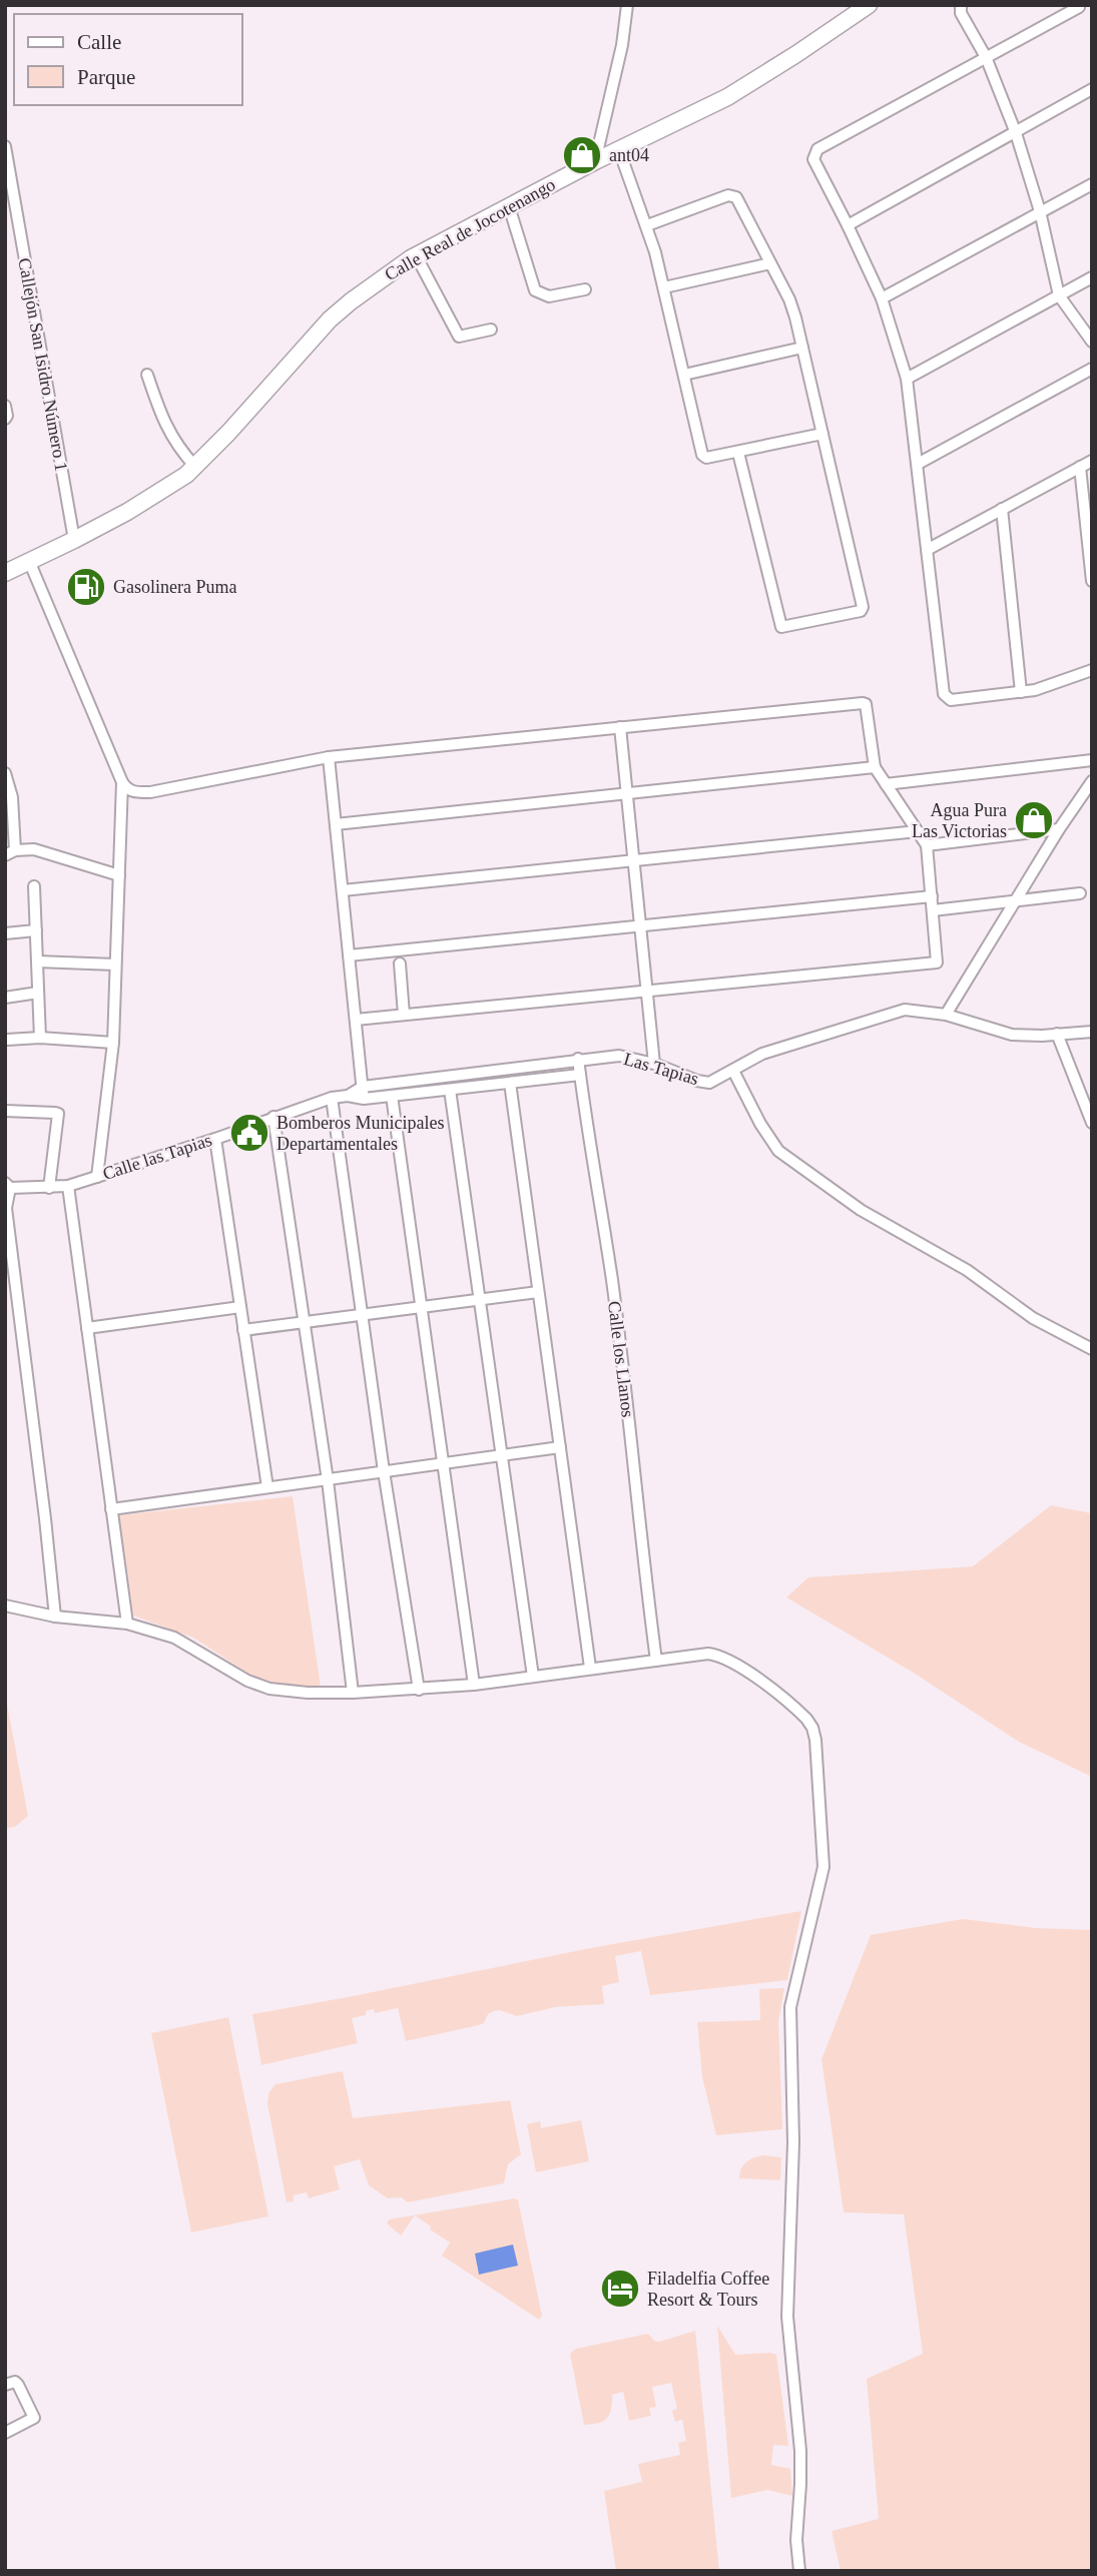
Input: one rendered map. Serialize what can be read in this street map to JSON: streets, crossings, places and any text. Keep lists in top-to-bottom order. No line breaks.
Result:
{"streets":{"main road":["Calle Real de Jocotenango"],"street":["Callejón San Isidro Número 1","Las Tapias","Calle las Tapias","Calle los Llanos"]},"crossings":[["Calle Real de Jocotenango","Callejón San Isidro Número 1"],["Las Tapias","Calle las Tapias"],["Las Tapias","Calle los Llanos"]],"places":{"shop":["ant04","Agua Pura Las Victorias"],"fuel station":["Gasolinera Puma"],"public building":["Bomberos Municipales Departamentales"],"hotel":["Filadelfia Coffee Resort & Tours"]},"legend":["Calle","Parque"]}
